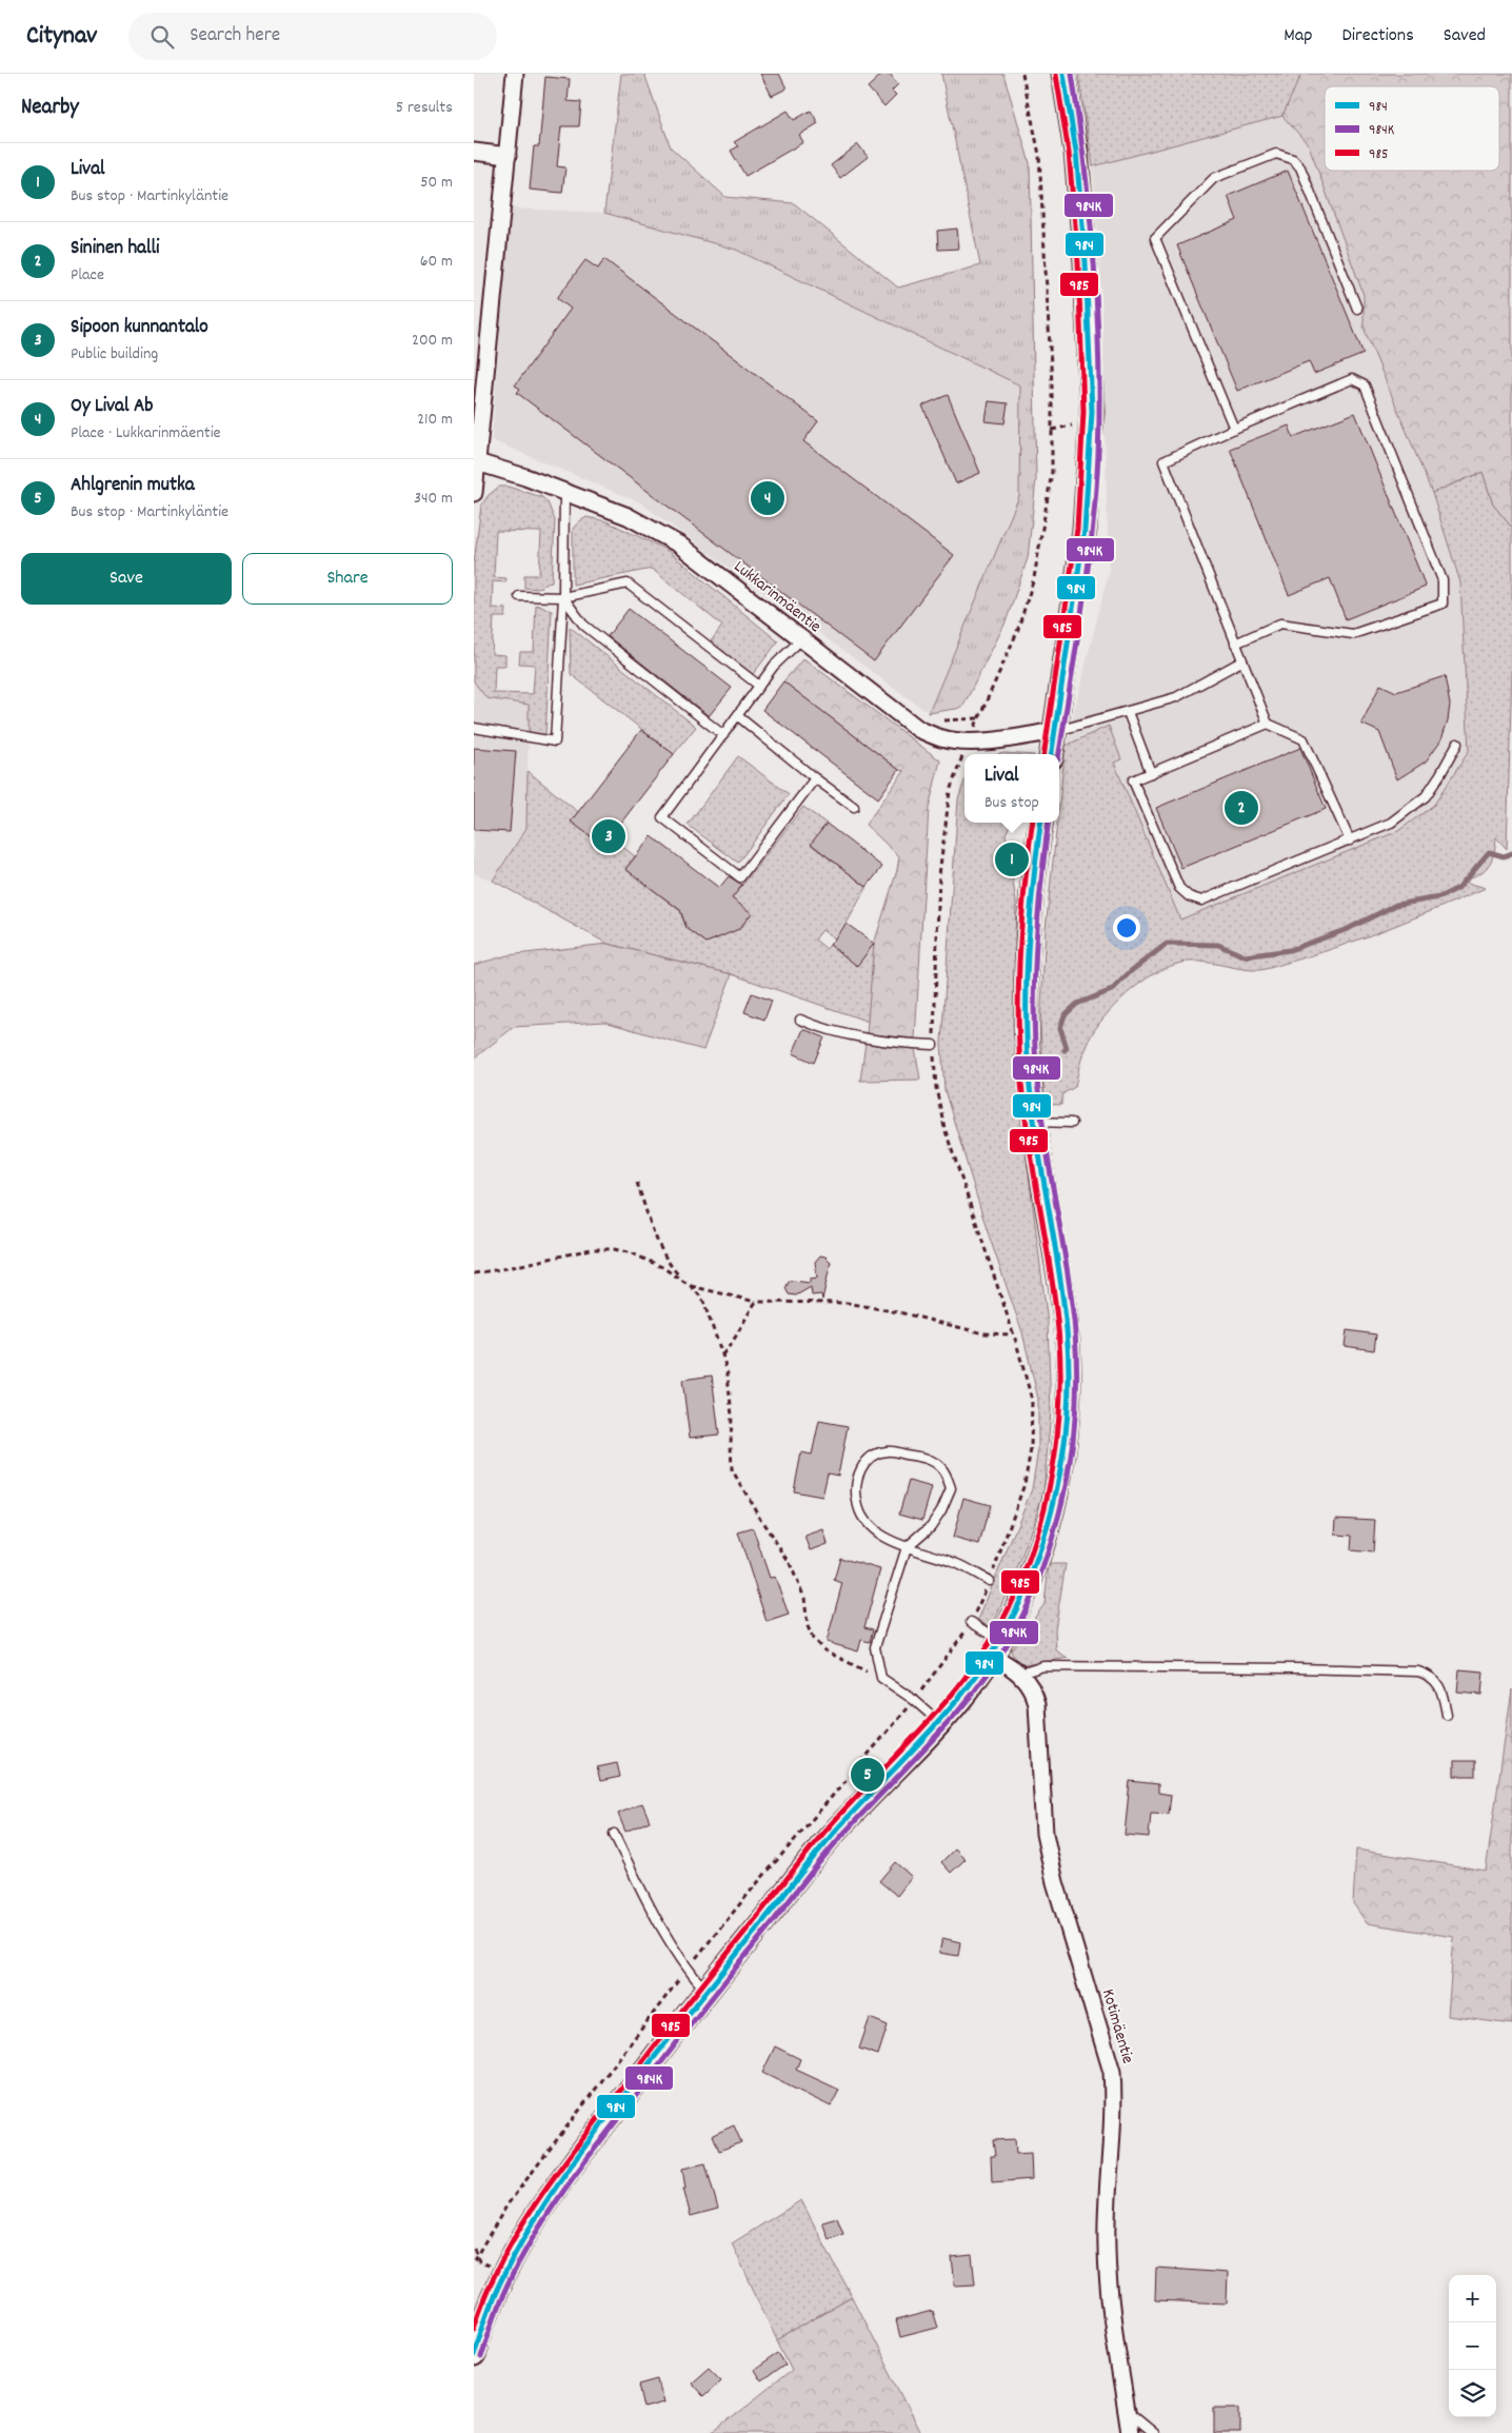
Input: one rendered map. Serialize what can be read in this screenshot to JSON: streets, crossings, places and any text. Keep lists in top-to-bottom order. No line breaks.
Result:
{"streets":{"street":["Lukkarinmäentie","Kotimäentie"]},"lines":["transit line 984","transit line 984K","transit line 985"],"legend":["984","984K","985"],"page":{"header":"Citynav","search":"Search here","nav":["Map","Directions","Saved"],"heading":["Nearby","5 results"],"list":[{"mark":"1","name":"Lival","note":"Bus stop · Martinkyläntie","value":"50 m"},{"mark":"2","name":"Sininen halli","note":"Place","value":"60 m"},{"mark":"3","name":"Sipoon kunnantalo","note":"Public building","value":"200 m"},{"mark":"4","name":"Oy Lival Ab","note":"Place · Lukkarinmäentie","value":"210 m"},{"mark":"5","name":"Ahlgrenin mutka","note":"Bus stop · Martinkyläntie","value":"340 m"}],"pins":["4","2","3","1","5"],"buttons":["Save","Share"],"popup":["Lival","Bus stop"],"map_buttons":["+","−"]}}
